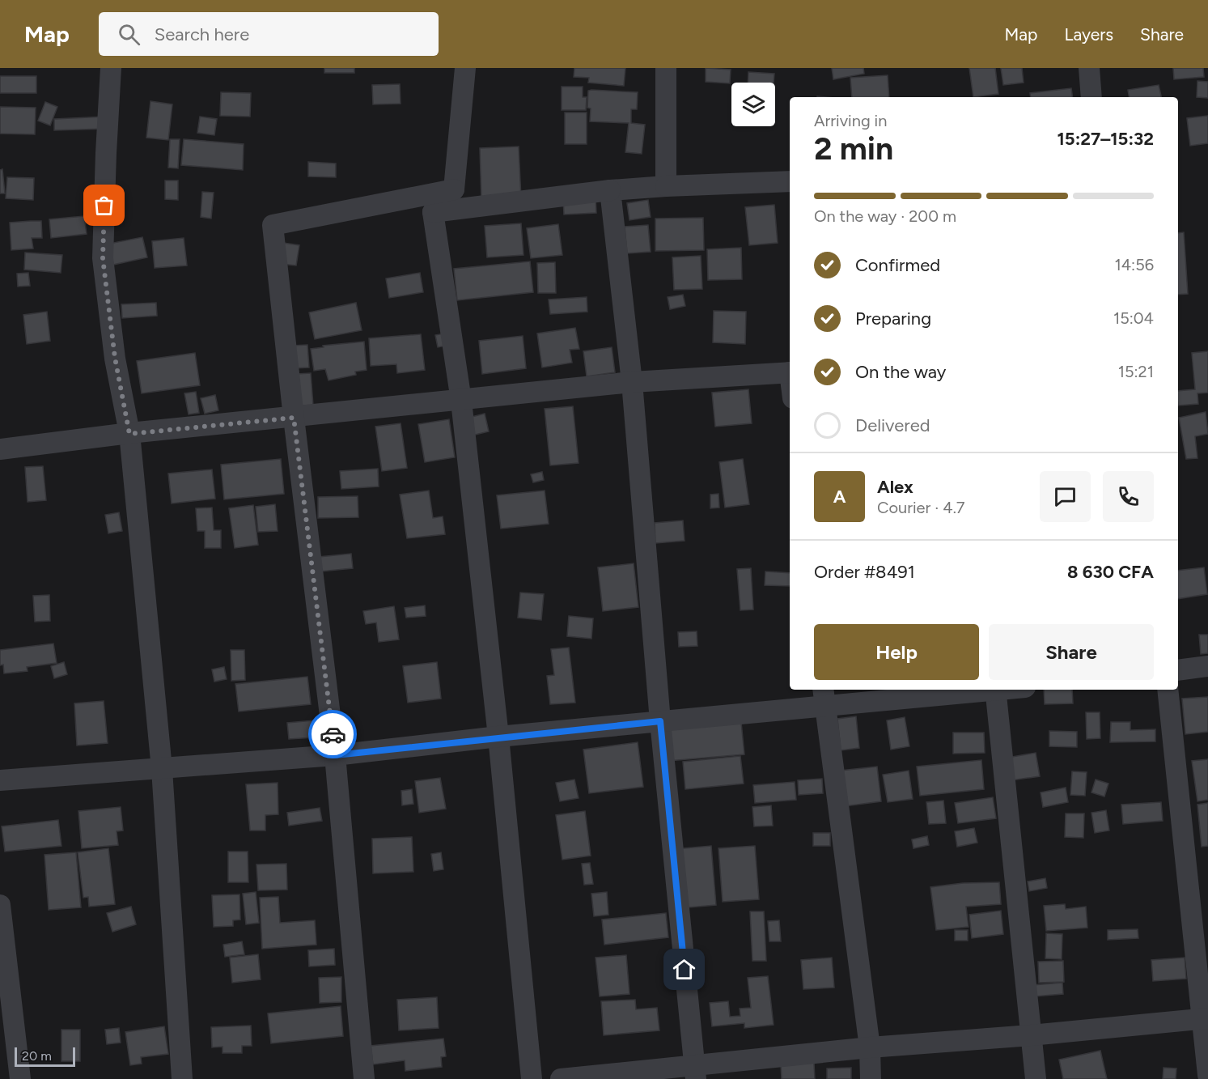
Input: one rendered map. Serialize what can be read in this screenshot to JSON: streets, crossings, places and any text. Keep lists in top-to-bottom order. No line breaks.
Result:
{"scale_bar":"20 m","page":{"header":"Map","search":"Search here","nav":["Map","Layers","Share"],"heading":["2 min","Arriving in","15:27–15:32"],"panel":["Alex","Courier · 4.7","Order #8491","8 630 CFA"],"bar":"On the way · 200 m","list":[["Confirmed","14:56"],["Preparing","15:04"],["On the way","15:21"],"Delivered"],"round":"A","buttons":["Help","Share"],"scale":"20 m"}}
